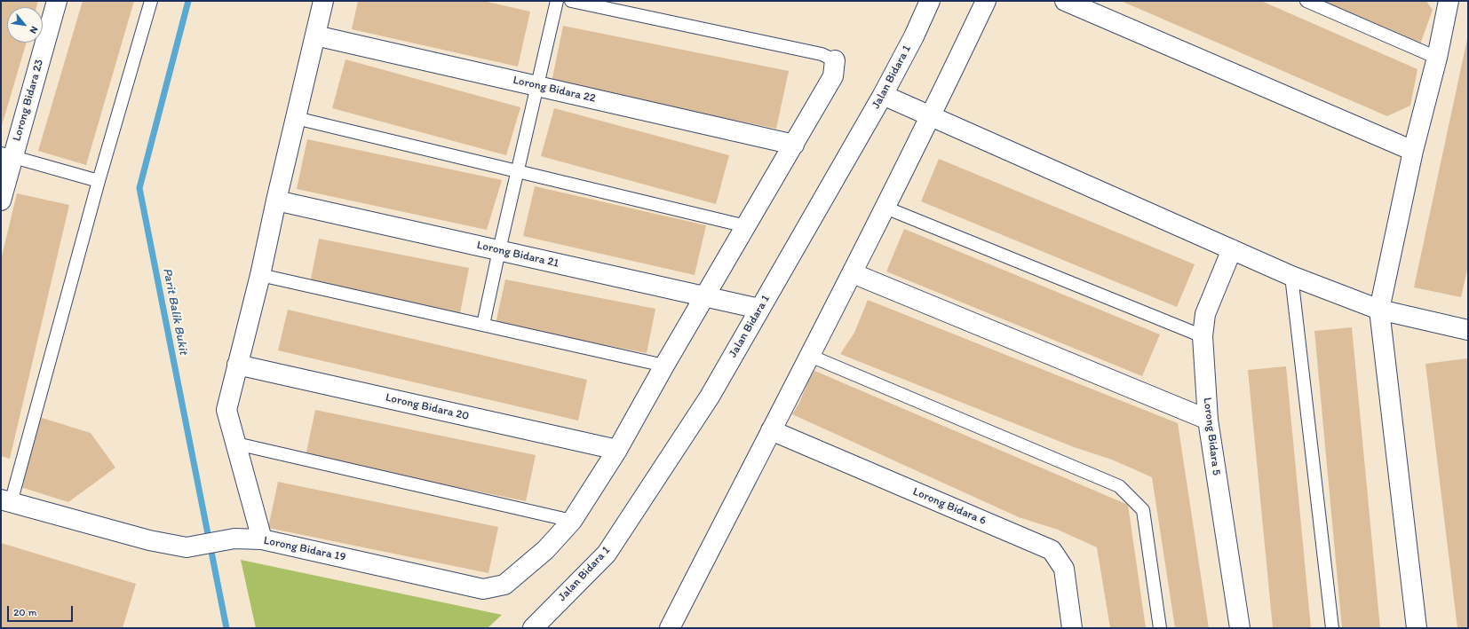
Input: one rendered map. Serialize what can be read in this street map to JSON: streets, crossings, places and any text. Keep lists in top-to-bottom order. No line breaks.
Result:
{"streets":{"street":["Jalan Bidara 1","Lorong Bidara 22","Lorong Bidara 23","Lorong Bidara 21","Lorong Bidara 20","Lorong Bidara 5","Lorong Bidara 6","Lorong Bidara 19"]},"crossings":[["Jalan Bidara 1","Lorong Bidara 21"]],"water":["Parit Balik Bukit"],"scale_bar":"20 m","north":"bottom right"}
